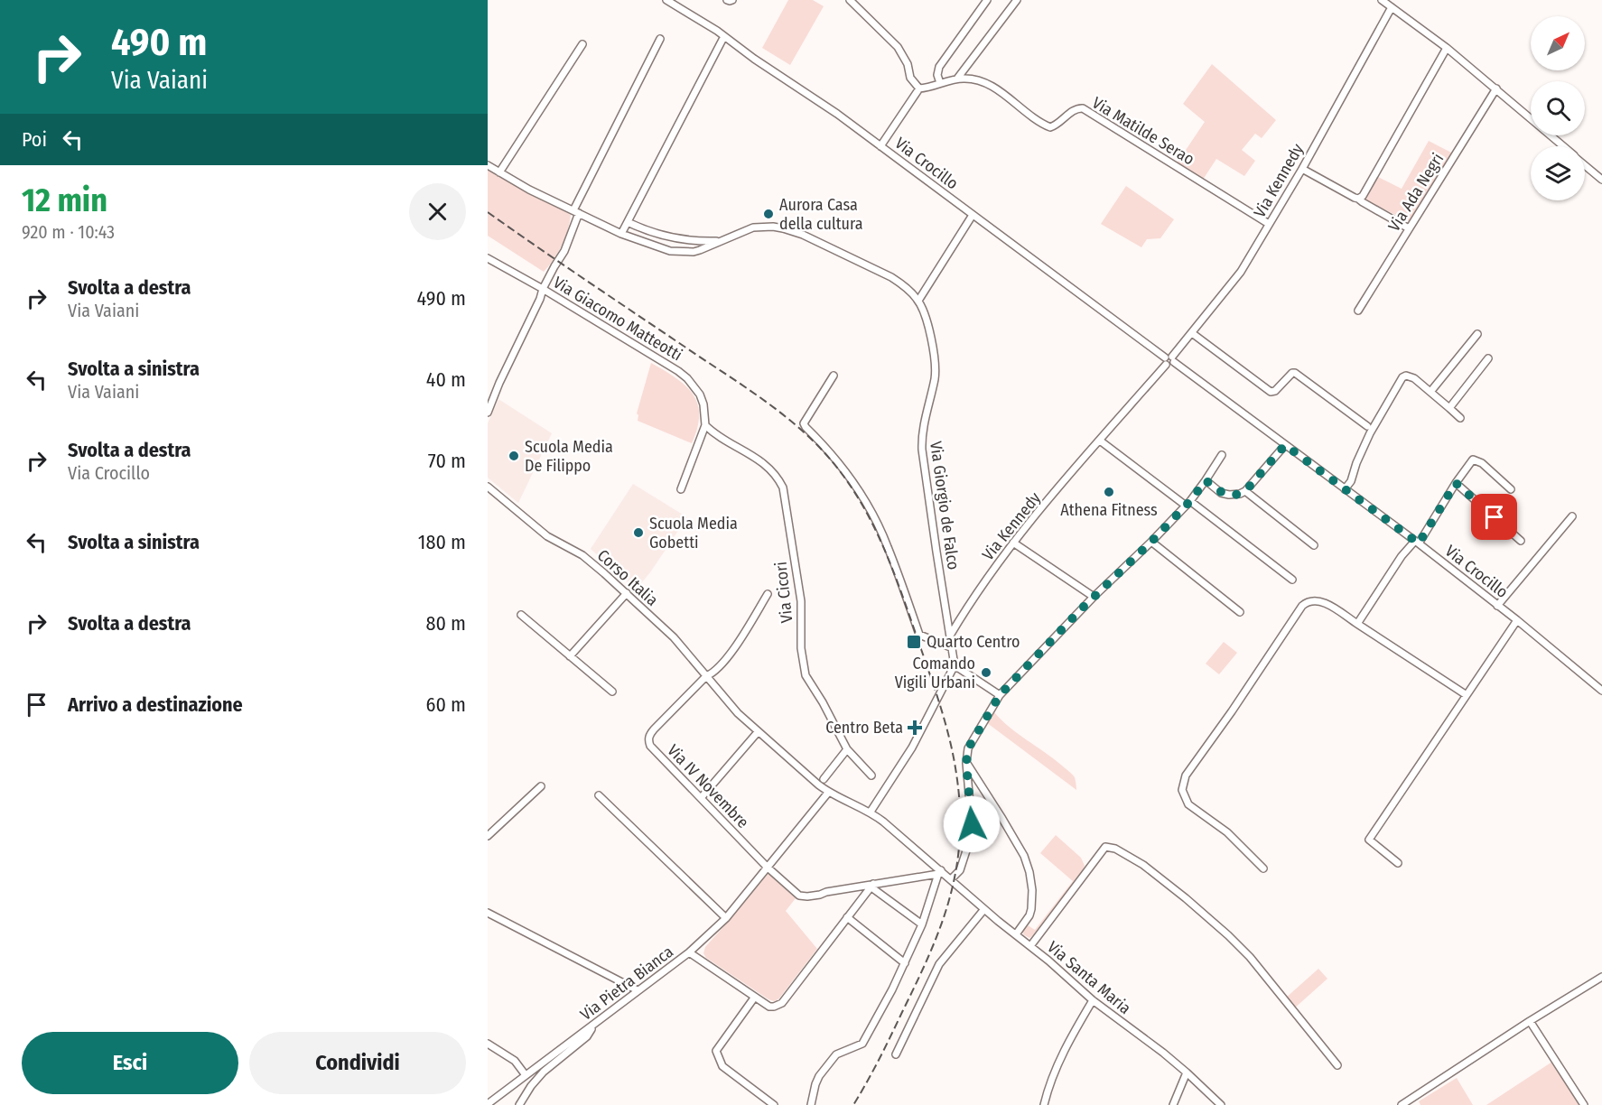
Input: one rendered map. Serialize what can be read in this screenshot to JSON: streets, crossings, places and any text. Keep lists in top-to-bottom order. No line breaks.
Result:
{"streets":{"street":["Via Matilde Serao","Via Crocillo","Via Kennedy","Via Ada Negri","Via Giacomo Matteotti","Via Giorgio de Falco","Corso Italia","Via Cicori","Via IV Novembre","Via Santa Maria","Via Pietra Bianca"]},"crossings":[["Via Matilde Serao","Via Kennedy"],["Via Crocillo","Via Kennedy"],["Via Kennedy","Via Giorgio de Falco"],["Via Giacomo Matteotti","Via Cicori"],["Corso Italia","Via IV Novembre"],["Corso Italia","Via Santa Maria"],["Corso Italia","Via Pietra Bianca"],["Via IV Novembre","Via Santa Maria"],["Via IV Novembre","Via Pietra Bianca"],["Via Santa Maria","Via Pietra Bianca"]],"places":{"other":["Aurora Casa della cultura","Scuola Media De Filippo","Athena Fitness","Scuola Media Gobetti","Comando Vigili Urbani"],"transit":["Quarto Centro"],"health":["Centro Beta"]},"north":"top right","page":{"turn":["490 m","Via Vaiani"],"then":"Poi","heading":["12 min","920 m · 10:43"],"list":[{"name":"Svolta a destra","note":"Via Vaiani","value":"490 m"},{"name":"Svolta a sinistra","note":"Via Vaiani","value":"40 m"},{"name":"Svolta a destra","note":"Via Crocillo","value":"70 m"},{"name":"Svolta a sinistra","value":"180 m"},{"name":"Svolta a destra","value":"80 m"},{"name":"Arrivo a destinazione","value":"60 m"}],"buttons":["Esci","Condividi"]}}
